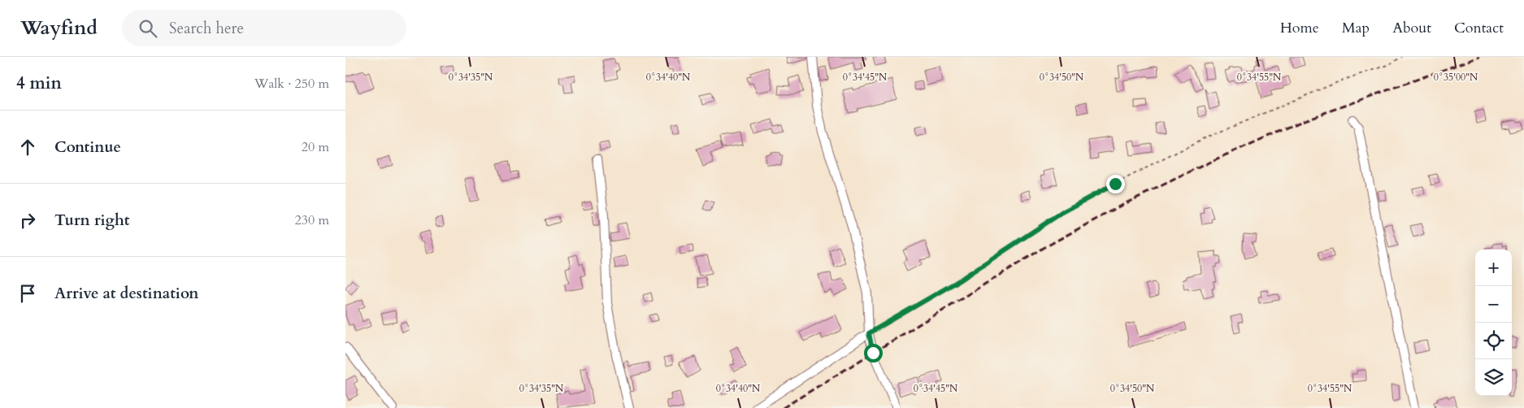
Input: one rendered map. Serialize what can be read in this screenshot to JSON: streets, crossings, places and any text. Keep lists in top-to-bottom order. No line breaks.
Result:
{"page":{"header":"Wayfind","search":"Search here","nav":["Home","Map","About","Contact"],"heading":["4 min","Walk · 250 m"],"list":[["Continue","20 m"],["Turn right","230 m"],"Arrive at destination"],"map_buttons":["+","−"]},"coordinates":["0°34'35\"N","0°34'40\"N","0°34'45\"N","0°34'50\"N","0°34'55\"N","0°35'00\"N"]}
